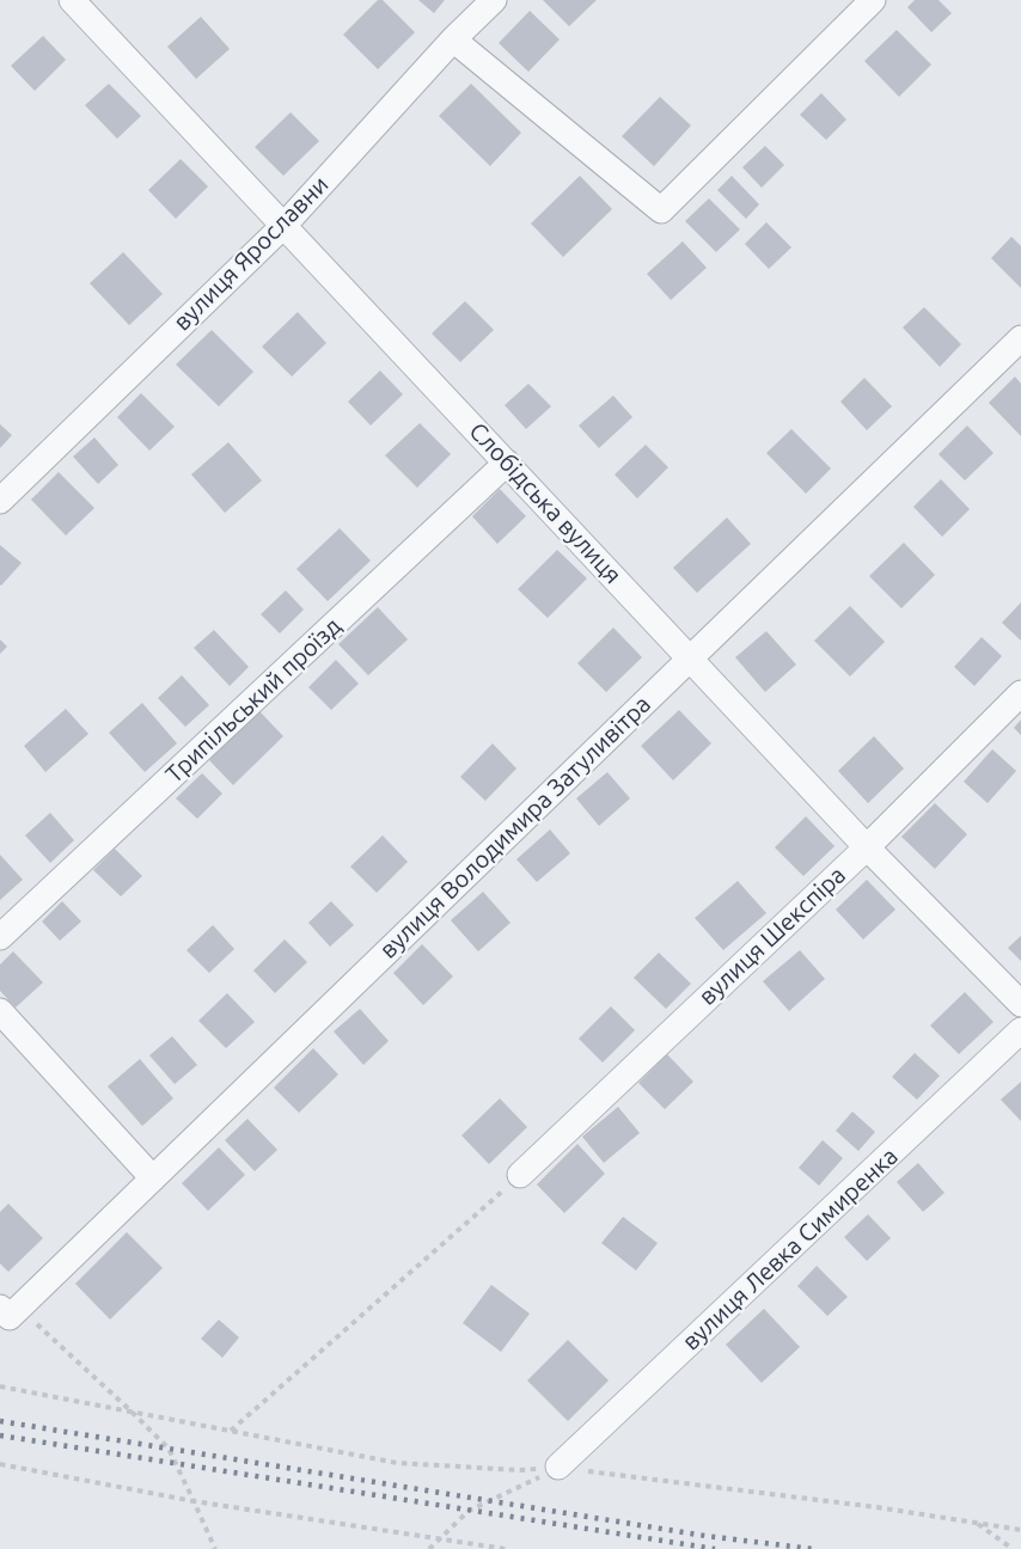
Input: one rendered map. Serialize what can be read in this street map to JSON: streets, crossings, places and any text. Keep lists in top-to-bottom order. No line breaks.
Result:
{"streets":{"street":["вулиця Ярославни","Слобідська вулиця","Трипільський проїзд","вулиця Володимира Затуливітра","вулиця Шекспіра","вулиця Левка Симиренка"]},"crossings":[["вулиця Ярославни","Слобідська вулиця"],["Слобідська вулиця","Трипільський проїзд"],["Слобідська вулиця","вулиця Володимира Затуливітра"],["Слобідська вулиця","вулиця Шекспіра"]]}
